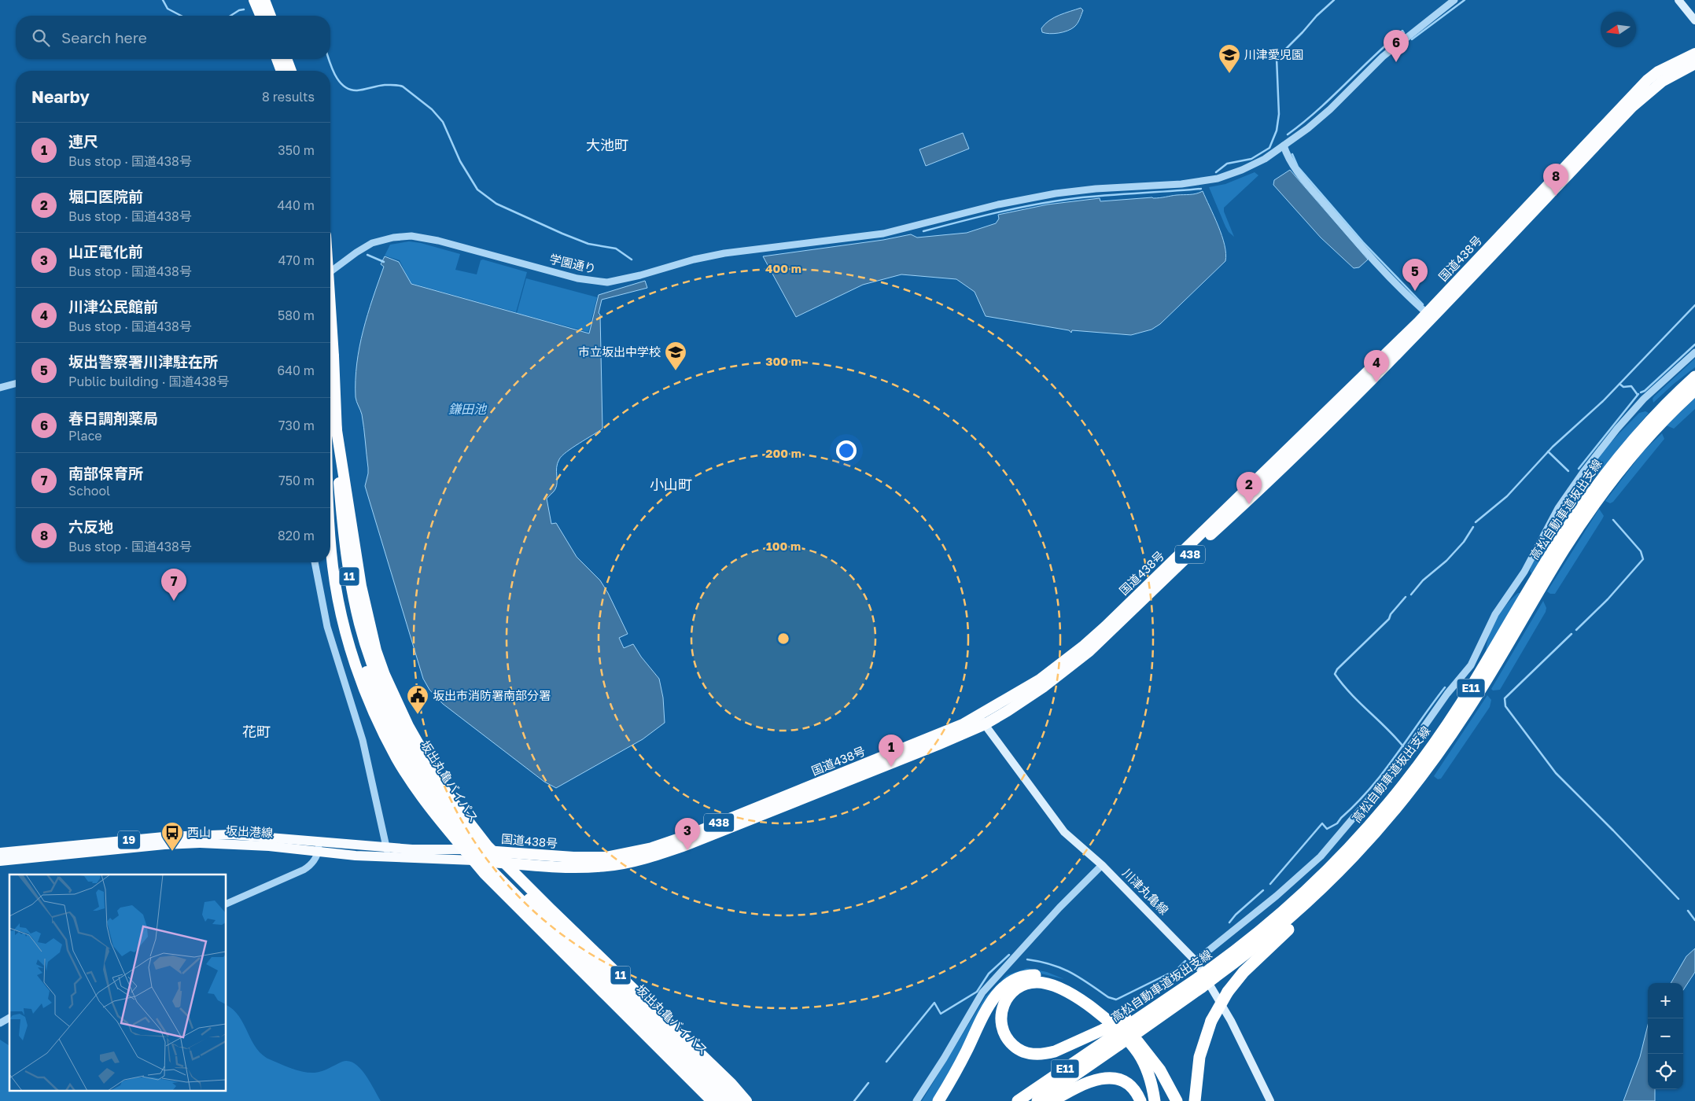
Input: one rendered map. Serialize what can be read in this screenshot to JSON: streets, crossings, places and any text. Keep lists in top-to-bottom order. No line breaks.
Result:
{"streets":{"highway":["国道438号","高松自動車道坂出支線","438","11","E11","坂出丸亀バイパス"],"main road":["坂出港線","19","川津丸亀線"],"street":["学園通り"]},"crossings":[["国道438号","11"],["国道438号","坂出港線"],["国道438号","川津丸亀線"],["11","坂出港線"]],"districts":["大池町","小山町","花町"],"water":["鎌田池"],"places":{"school or university":["川津愛児園","市立坂出中学校"],"public building":["坂出市消防署南部分署"],"bus stop":["西山"]},"north":"left","page":{"search":"Search here","pins":["6","8","5","4","2","7","1","3"],"heading":["Nearby","8 results"],"list":[{"mark":"1","name":"連尺","note":"Bus stop · 国道438号","value":"350 m"},{"mark":"2","name":"堀口医院前","note":"Bus stop · 国道438号","value":"440 m"},{"mark":"3","name":"山正電化前","note":"Bus stop · 国道438号","value":"470 m"},{"mark":"4","name":"川津公民館前","note":"Bus stop · 国道438号","value":"580 m"},{"mark":"5","name":"坂出警察署川津駐在所","note":"Public building · 国道438号","value":"640 m"},{"mark":"6","name":"春日調剤薬局","note":"Place","value":"730 m"},{"mark":"7","name":"南部保育所","note":"School","value":"750 m"},{"mark":"8","name":"六反地","note":"Bus stop · 国道438号","value":"820 m"}],"map_buttons":["+","−"]},"rings":["400 m","300 m","200 m","100 m"]}
